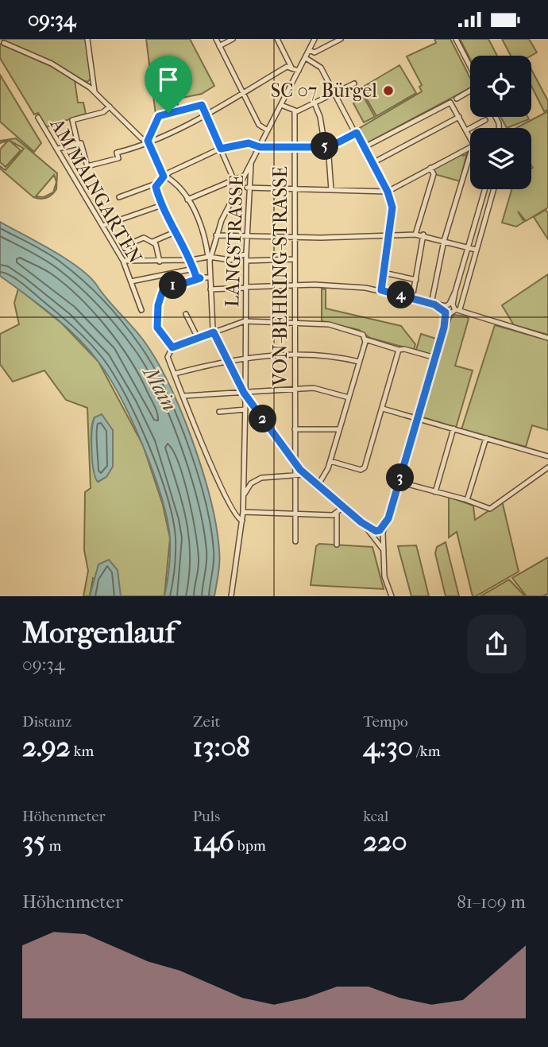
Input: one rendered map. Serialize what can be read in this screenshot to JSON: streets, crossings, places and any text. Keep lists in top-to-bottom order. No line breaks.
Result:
{"streets":{"street":["AM MAINGARTEN","LANGSTRASSE","VON-BEHRING-STRASSE"]},"water":["Main"],"places":["SC 07 Bürgel"],"page":{"status":"09:34","pins":["5","1","4","2","3"],"heading":["Morgenlauf","09:34"],"stats":[["Distanz","2.92 km"],["Zeit","13:08"],["Tempo","4:30 /km"],["Höhenmeter","35 m"],["Puls","146 bpm"],["kcal","220"]],"chart":["Höhenmeter","81–109 m"]}}
